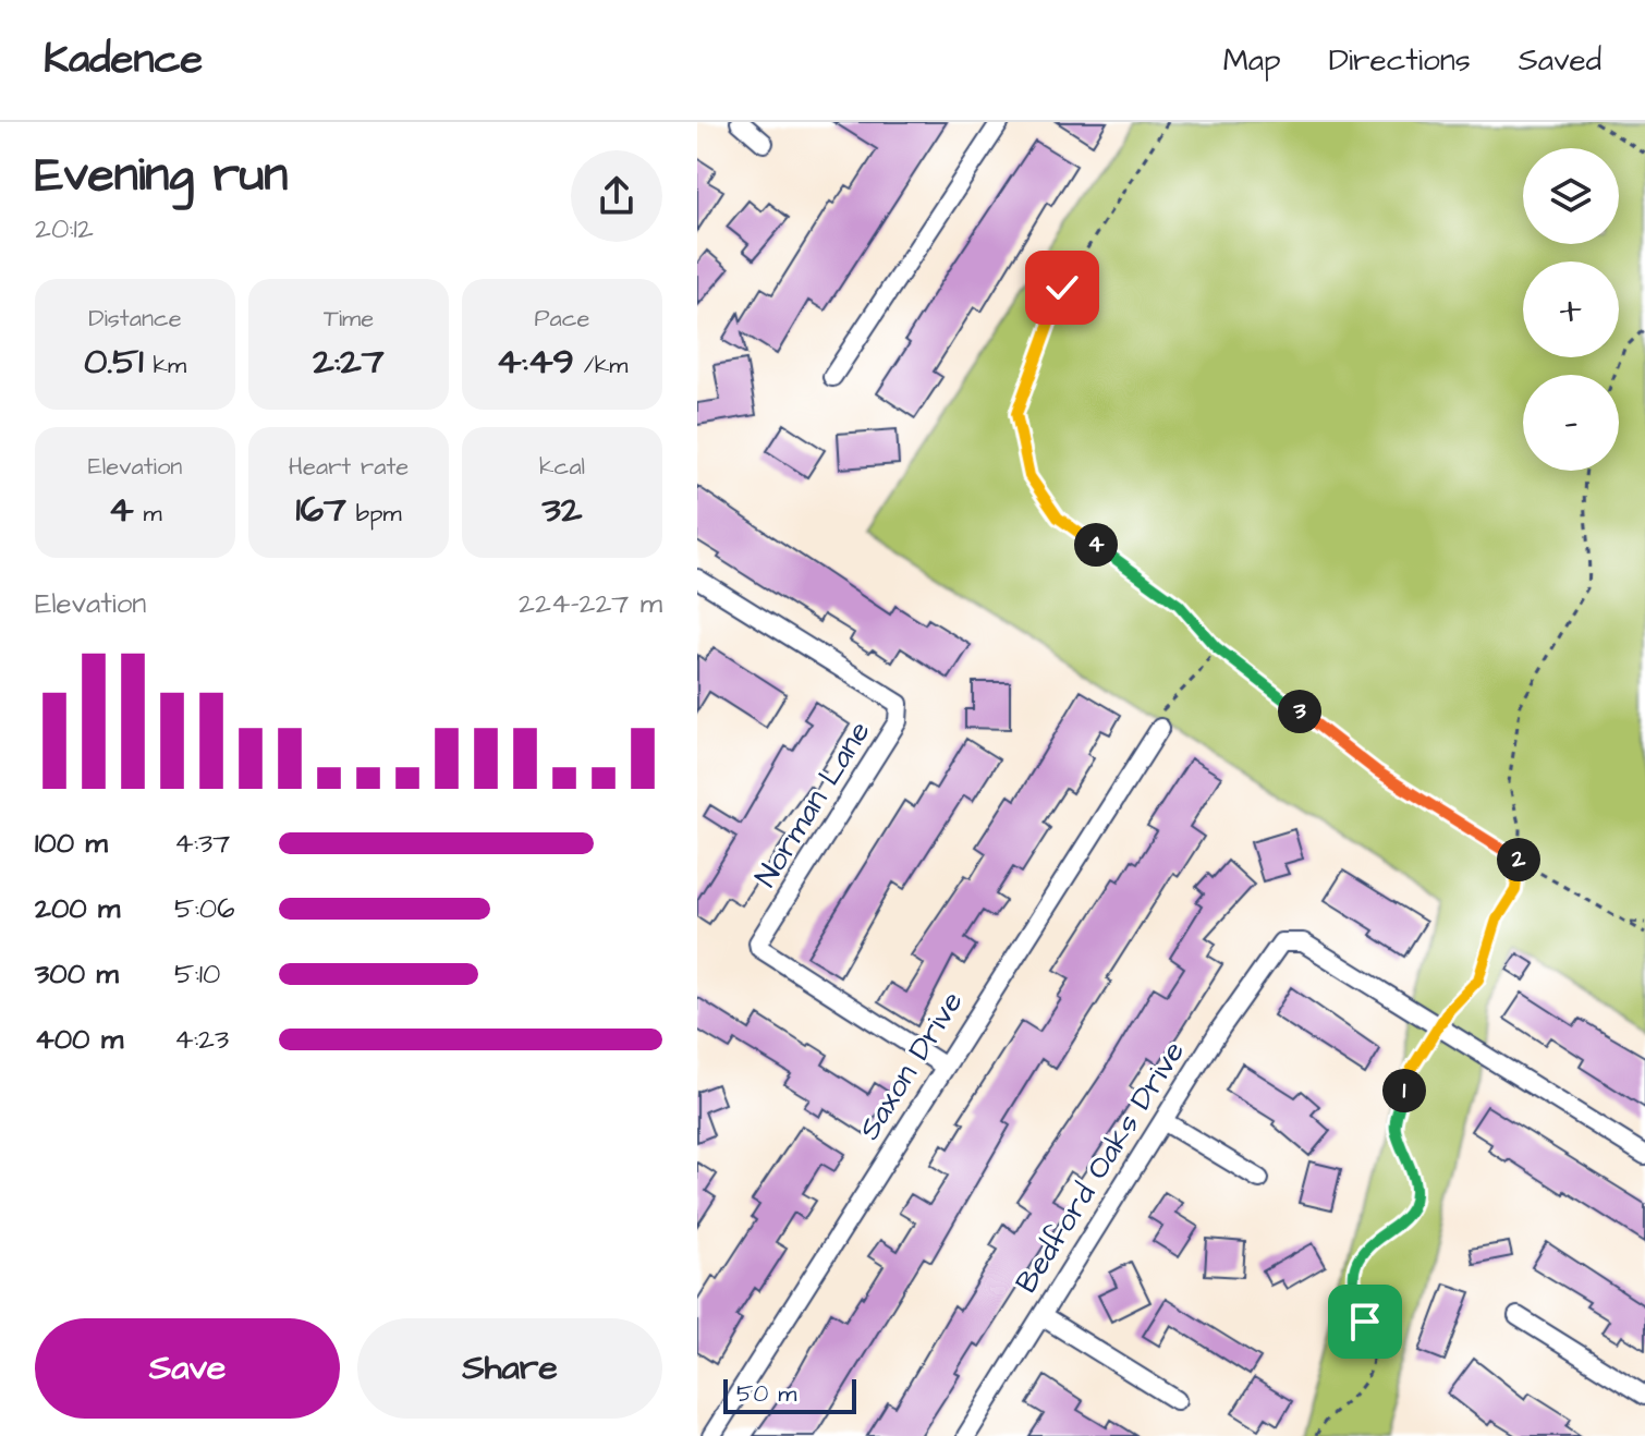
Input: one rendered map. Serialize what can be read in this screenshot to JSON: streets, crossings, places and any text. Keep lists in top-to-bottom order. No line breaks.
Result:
{"streets":{"street":["Norman Lane","Saxon Drive","Bedford Oaks Drive"]},"crossings":[["Norman Lane","Saxon Drive"]],"scale_bar":"50 m","page":{"header":"Kadence","nav":["Map","Directions","Saved"],"heading":["Evening run","20:12"],"map_buttons":["+","−"],"stats":[["Distance","0.51 km"],["Time","2:27"],["Pace","4:49 /km"],["Elevation","4 m"],["Heart rate","167 bpm"],["kcal","32"]],"pins":["4","3","2","1"],"chart":["Elevation","224–227 m"],"list":[{"name":"100 m","note":"4:37"},{"name":"200 m","note":"5:06"},{"name":"300 m","note":"5:10"},{"name":"400 m","note":"4:23"}],"buttons":["Save","Share"],"scale":"50 m"}}
